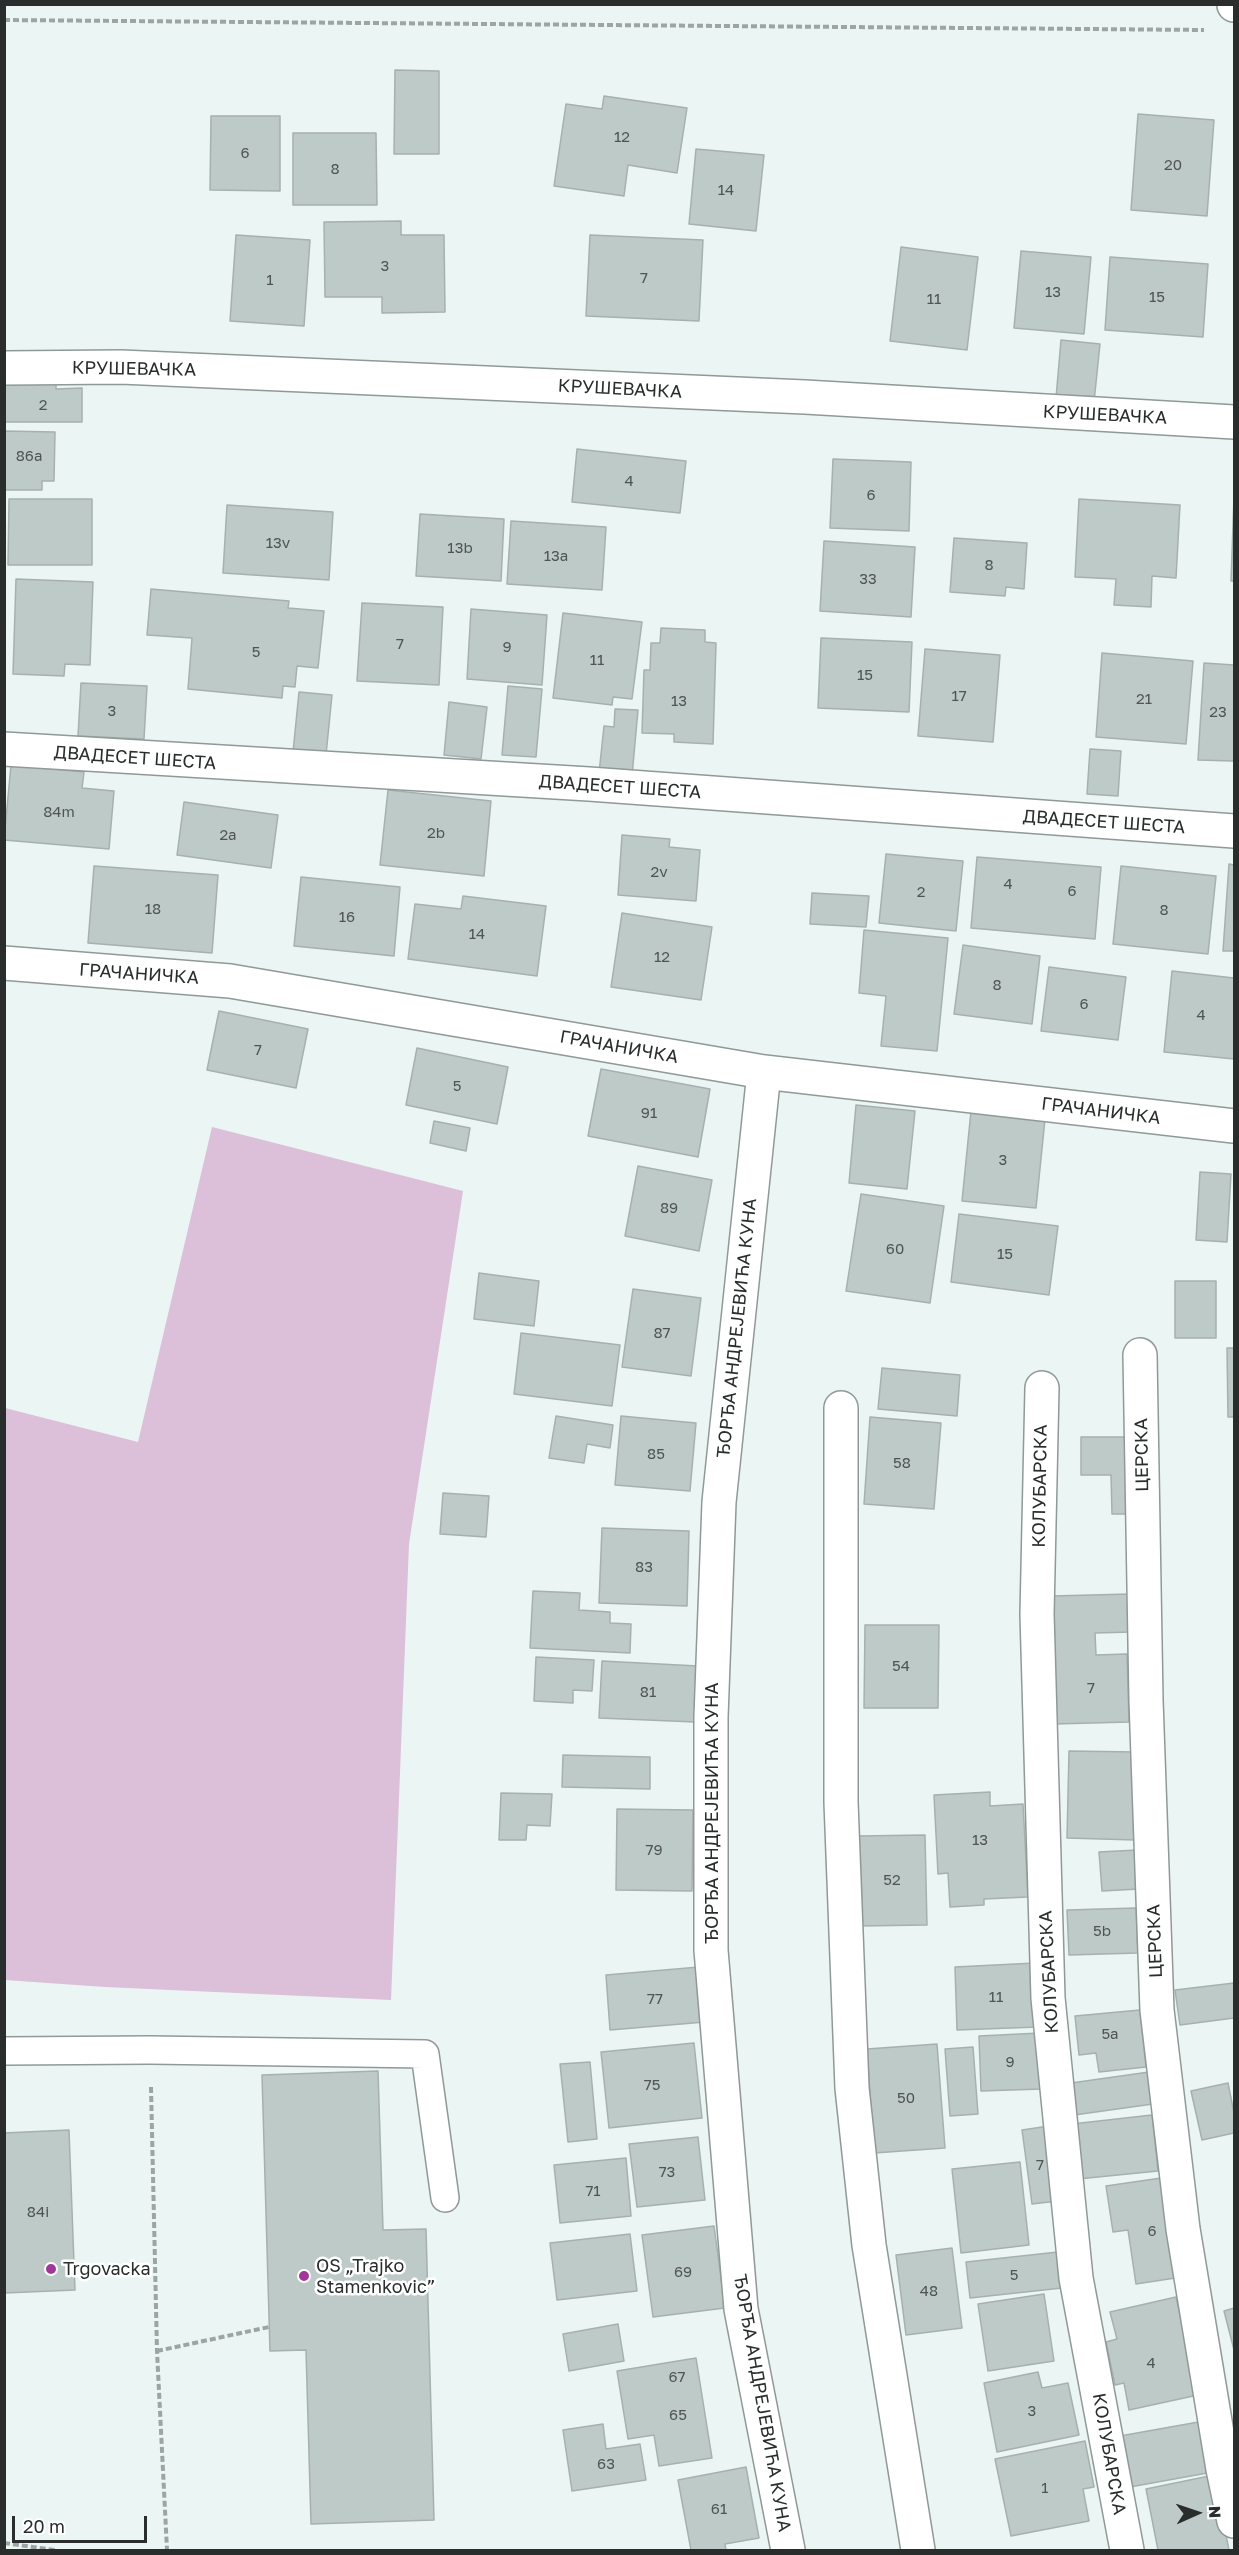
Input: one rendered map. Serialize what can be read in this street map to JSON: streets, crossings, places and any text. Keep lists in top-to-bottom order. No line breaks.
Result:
{"streets":{"street":["КРУШЕВАЧКА","ДВАДЕСЕТ ШЕСТА","ГРАЧАНИЧКА","ЂОРЂА АНДРЕЈЕВИЋА КУНА","ЦЕРСКА","КОЛУБАРСКА"]},"crossings":[["ГРАЧАНИЧКА","ЂОРЂА АНДРЕЈЕВИЋА КУНА"]],"places":["Trgovacka","OS „Trajko Stamenkovic”"],"house_numbers":["12","6","20","8","14","3","7","1","13","15","11","2","86a","4","6","13v","13b","13a","8","33","7","9","5","11","15","17","21","13","3","23","84m","2b","2a","2v","4","6","2","18","8","16","14","12","8","6","4","7","5","91","3","89","60","15","87","85","58","83","54","7","81","13","79","52","5b","11","77","5a","9","75","50","7","73","71","84i","6","69","5","48","4","67","3","65","63","1","61"],"scale_bar":"20 m","north":"right"}
